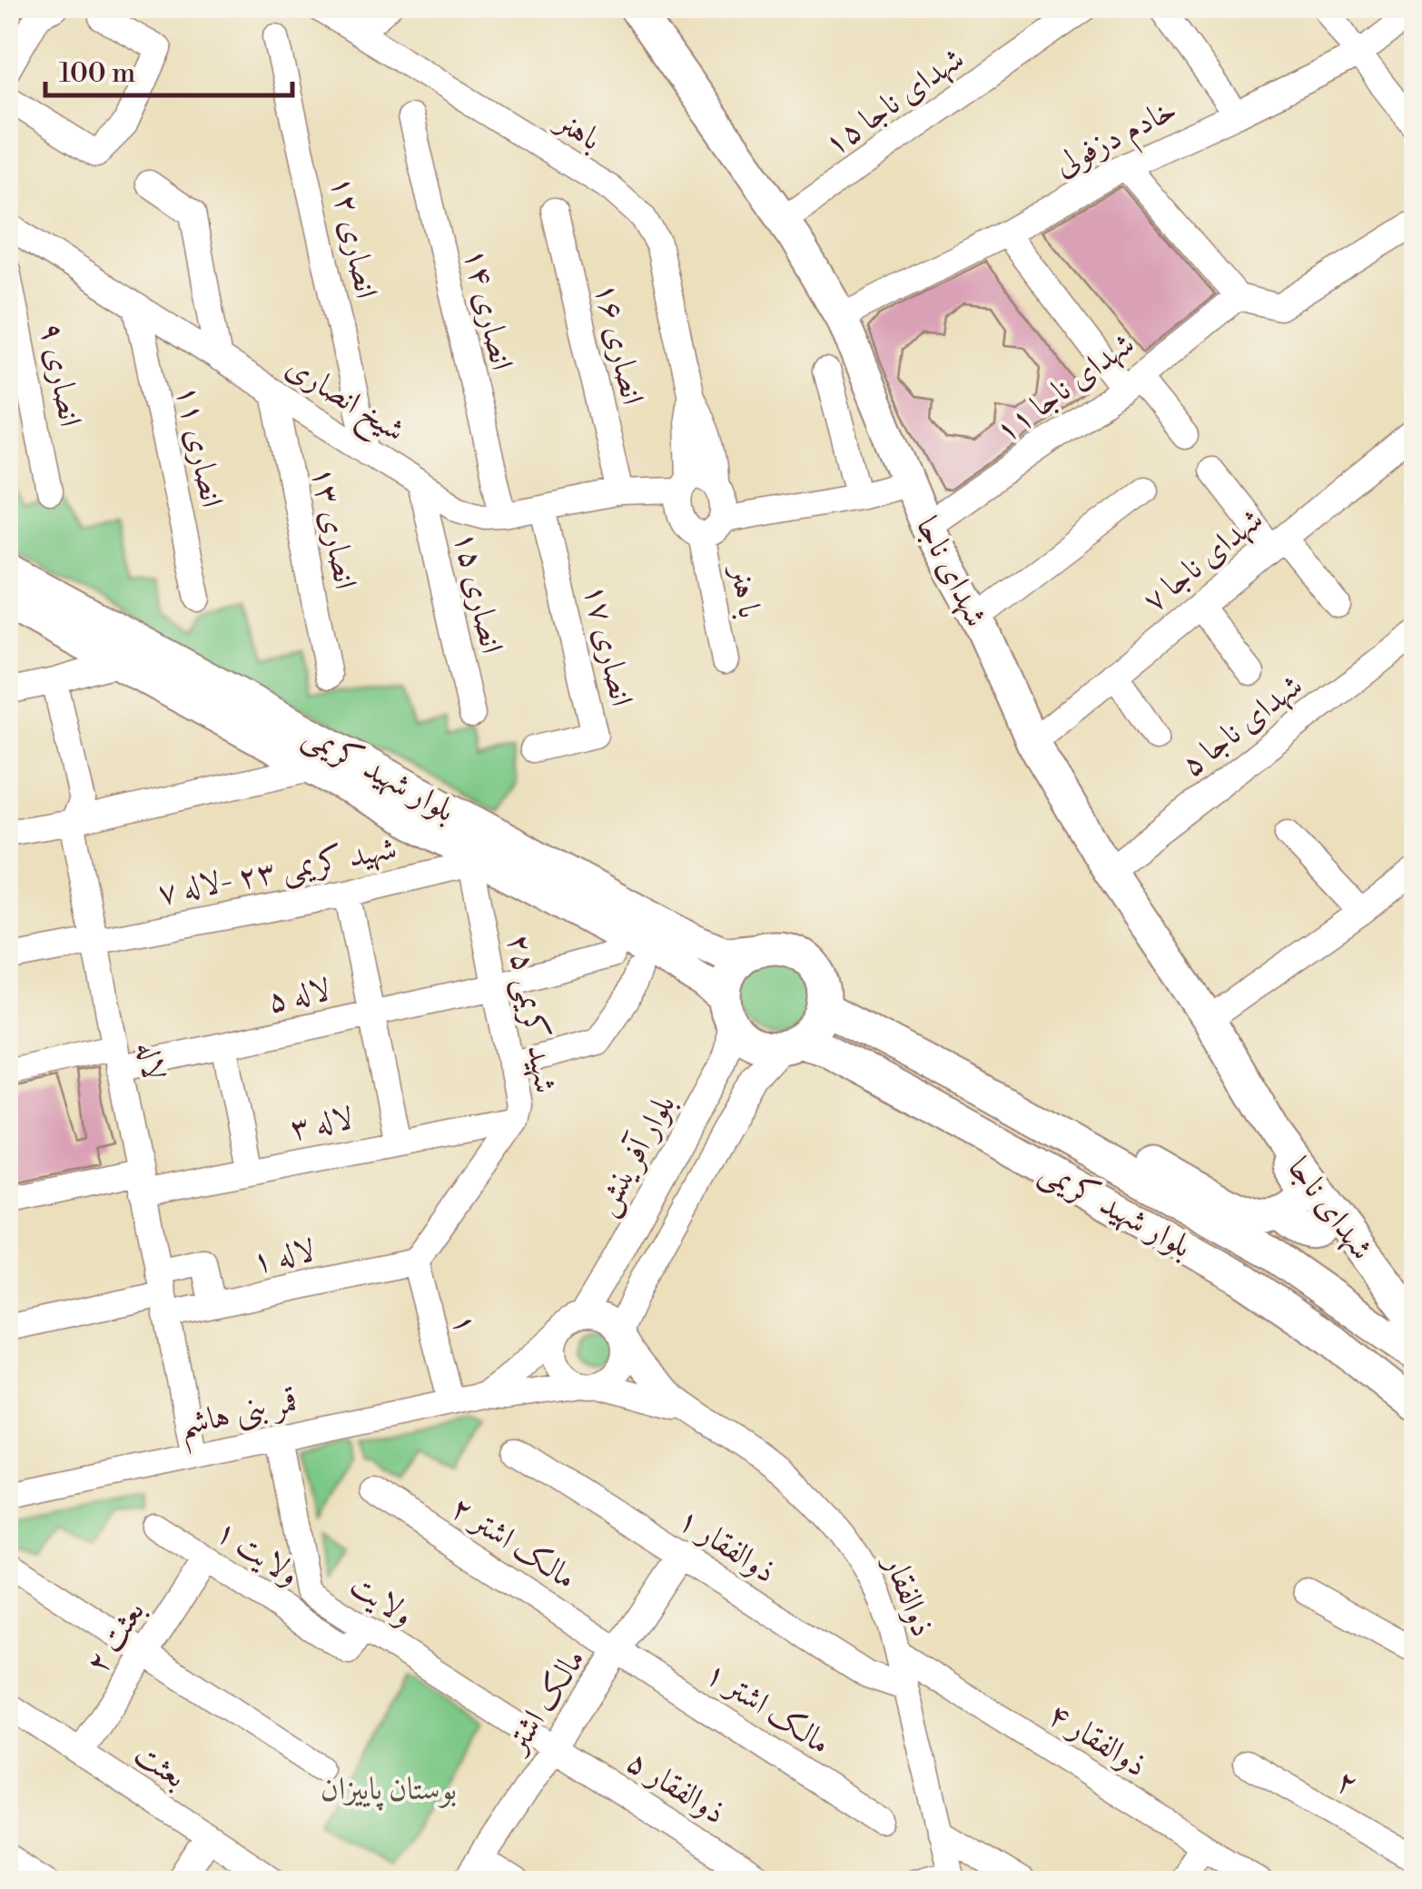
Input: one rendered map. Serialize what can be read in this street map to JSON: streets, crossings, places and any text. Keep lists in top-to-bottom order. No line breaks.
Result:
{"streets":{"main road":["شهدای ناجا","بلوار شهید کریمی"],"street":["شهدای ناجا ۱۵","باهنر","خادم دزفولی","انصاری ۱۲","انصاری ۱۴","انصاری ۱۶","انصاری ۹","شهدای ناجا ۱۱","شیخ انصاری","انصاری ۱۱","انصاری ۱۳","شهدای ناجا ۷","انصاری ۱۵","با هنر","انصاری ۱۷","شهدای ناجا ۵","شهید کریمی ۲۳ -لاله ۷","لاله ۵","شهید کریمی ۲۵","لاله","لاله ۳","بلوار آفرینش","لاله ۱","۱","قمر بنی هاشم","مالک اشتر ۲","ذوالفقار ۱","ولایت ۱","ذوالفقار","ولایت","بعثت ۲","مالک اشتر","مالک اشتر ۱","ذوالفقار ۴","بعثت","۲","ذوالفقار ۵"]},"crossings":[["شهدای ناجا ۱۵","شهدای ناجا"],["باهنر","شیخ انصاری"],["باهنر","با هنر"],["خادم دزفولی","شهدای ناجا"],["انصاری ۱۲","شیخ انصاری"],["انصاری ۱۴","شیخ انصاری"],["انصاری ۱۶","شیخ انصاری"],["شهدای ناجا ۱۱","شهدای ناجا"],["شیخ انصاری","انصاری ۱۱"],["شیخ انصاری","انصاری ۱۳"],["شیخ انصاری","انصاری ۱۵"],["شیخ انصاری","با هنر"],["شیخ انصاری","انصاری ۱۷"],["شهدای ناجا ۷","شهدای ناجا"],["شهدای ناجا","شهدای ناجا ۵"],["شهدای ناجا","بلوار شهید کریمی"],["بلوار شهید کریمی","شهید کریمی ۲۳ -لاله ۷"],["بلوار شهید کریمی","شهید کریمی ۲۵"],["بلوار شهید کریمی","بلوار آفرینش"],["شهید کریمی ۲۳ -لاله ۷","شهید کریمی ۲۵"],["شهید کریمی ۲۳ -لاله ۷","لاله"],["لاله ۵","شهید کریمی ۲۵"],["لاله ۵","لاله"],["شهید کریمی ۲۵","لاله ۳"],["شهید کریمی ۲۵","لاله ۱"],["شهید کریمی ۲۵","۱"],["لاله","لاله ۳"],["لاله","لاله ۱"],["لاله","قمر بنی هاشم"],["بلوار آفرینش","قمر بنی هاشم"],["لاله ۱","۱"],["۱","قمر بنی هاشم"],["قمر بنی هاشم","ولایت"],["مالک اشتر ۲","مالک اشتر"],["مالک اشتر ۲","مالک اشتر ۱"],["ذوالفقار ۱","ذوالفقار"],["ذوالفقار ۱","مالک اشتر"],["ولایت ۱","ولایت"],["ولایت ۱","بعثت ۲"],["ذوالفقار","ذوالفقار ۴"],["ولایت","مالک اشتر"],["ولایت","ذوالفقار ۵"],["بعثت ۲","بعثت"],["مالک اشتر","مالک اشتر ۱"],["مالک اشتر","ذوالفقار ۵"]],"parks":["بوستان پاییزان"],"scale_bar":"100 m"}
